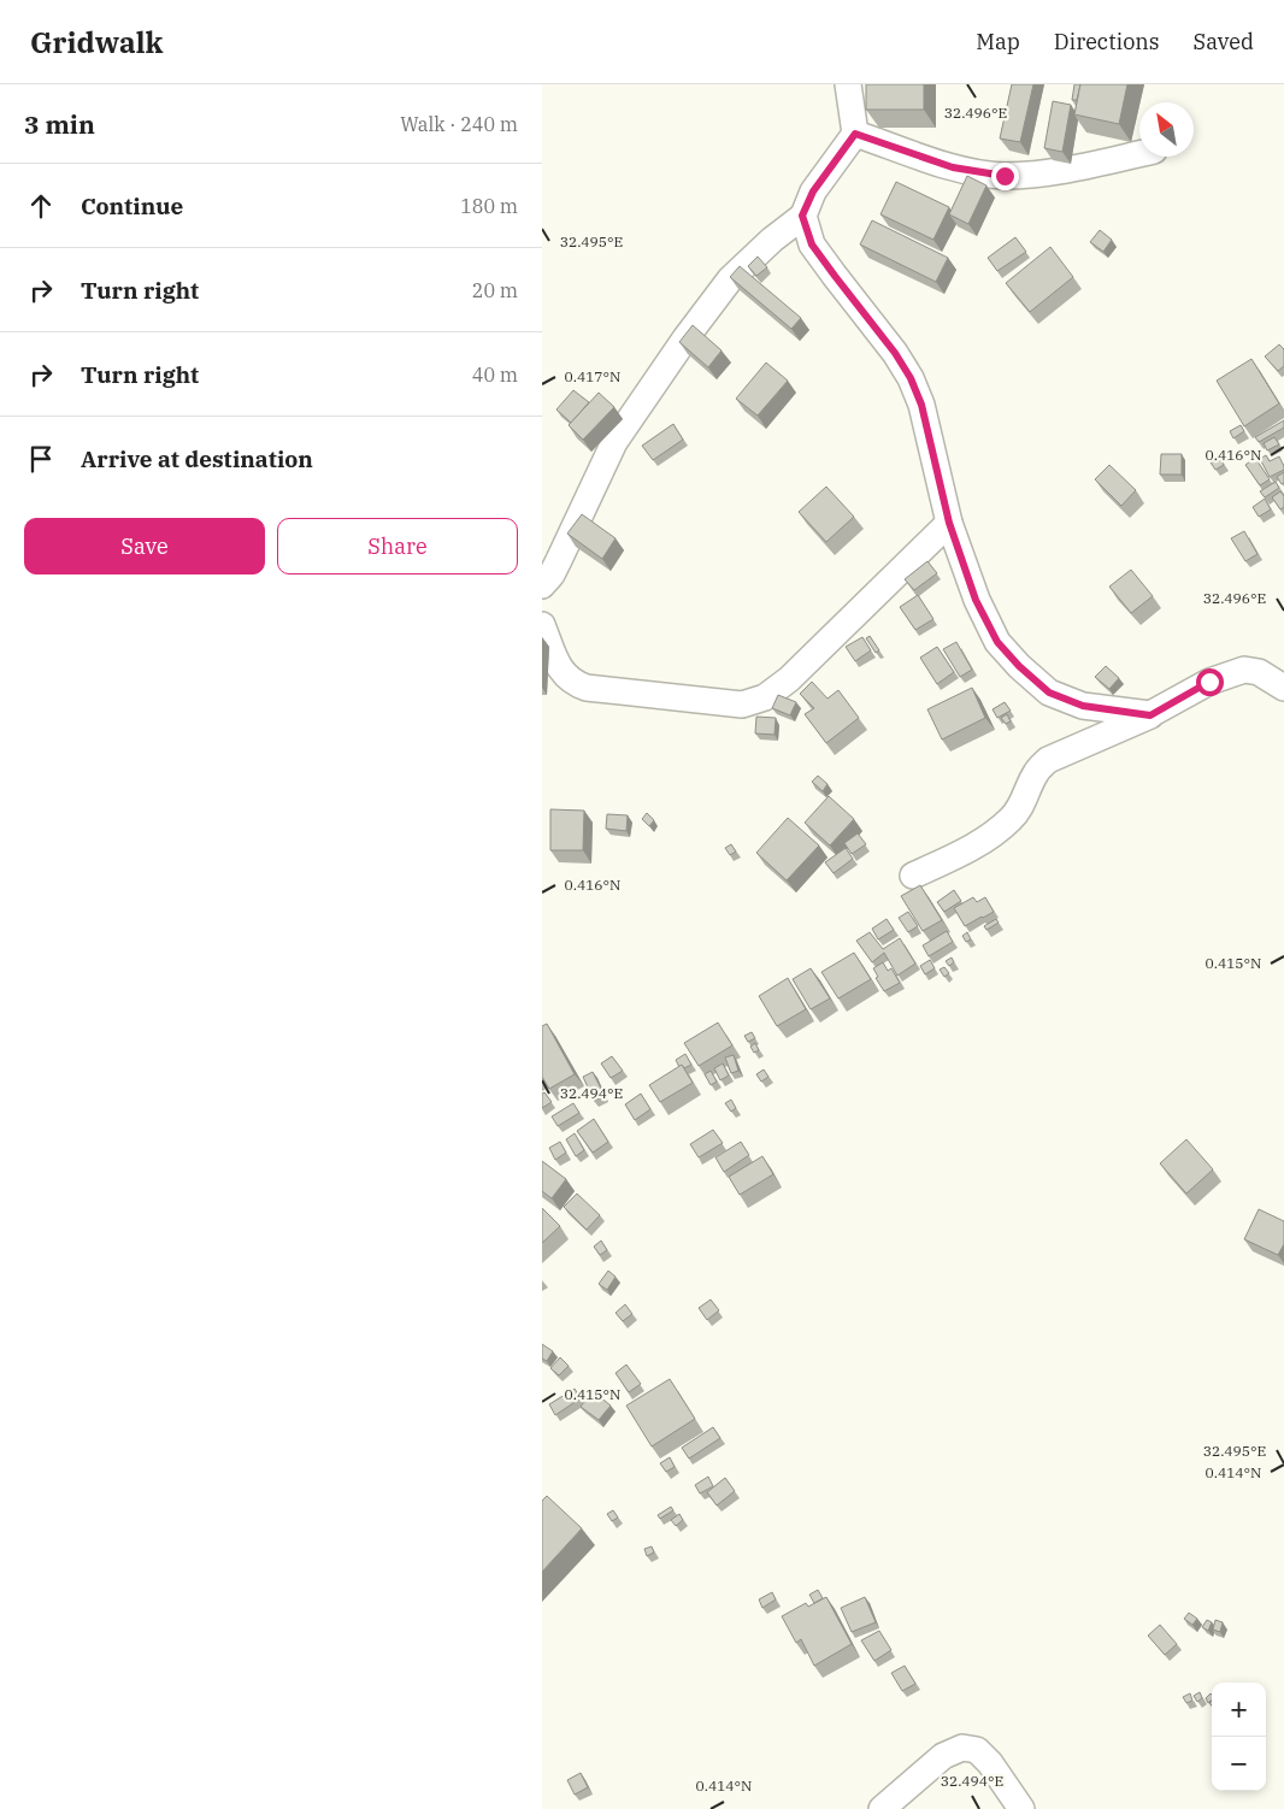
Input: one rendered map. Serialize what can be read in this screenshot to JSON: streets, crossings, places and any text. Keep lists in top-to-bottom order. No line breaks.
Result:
{"north":"top left","page":{"header":"Gridwalk","nav":["Map","Directions","Saved"],"heading":["3 min","Walk · 240 m"],"list":[["Continue","180 m"],["Turn right","20 m"],["Turn right","40 m"],"Arrive at destination"],"buttons":["Save","Share"],"map_buttons":["+","−"]},"coordinates":["32.496°E","32.495°E","0.417°N","0.416°N","0.415°N","32.494°E","0.414°N"]}
